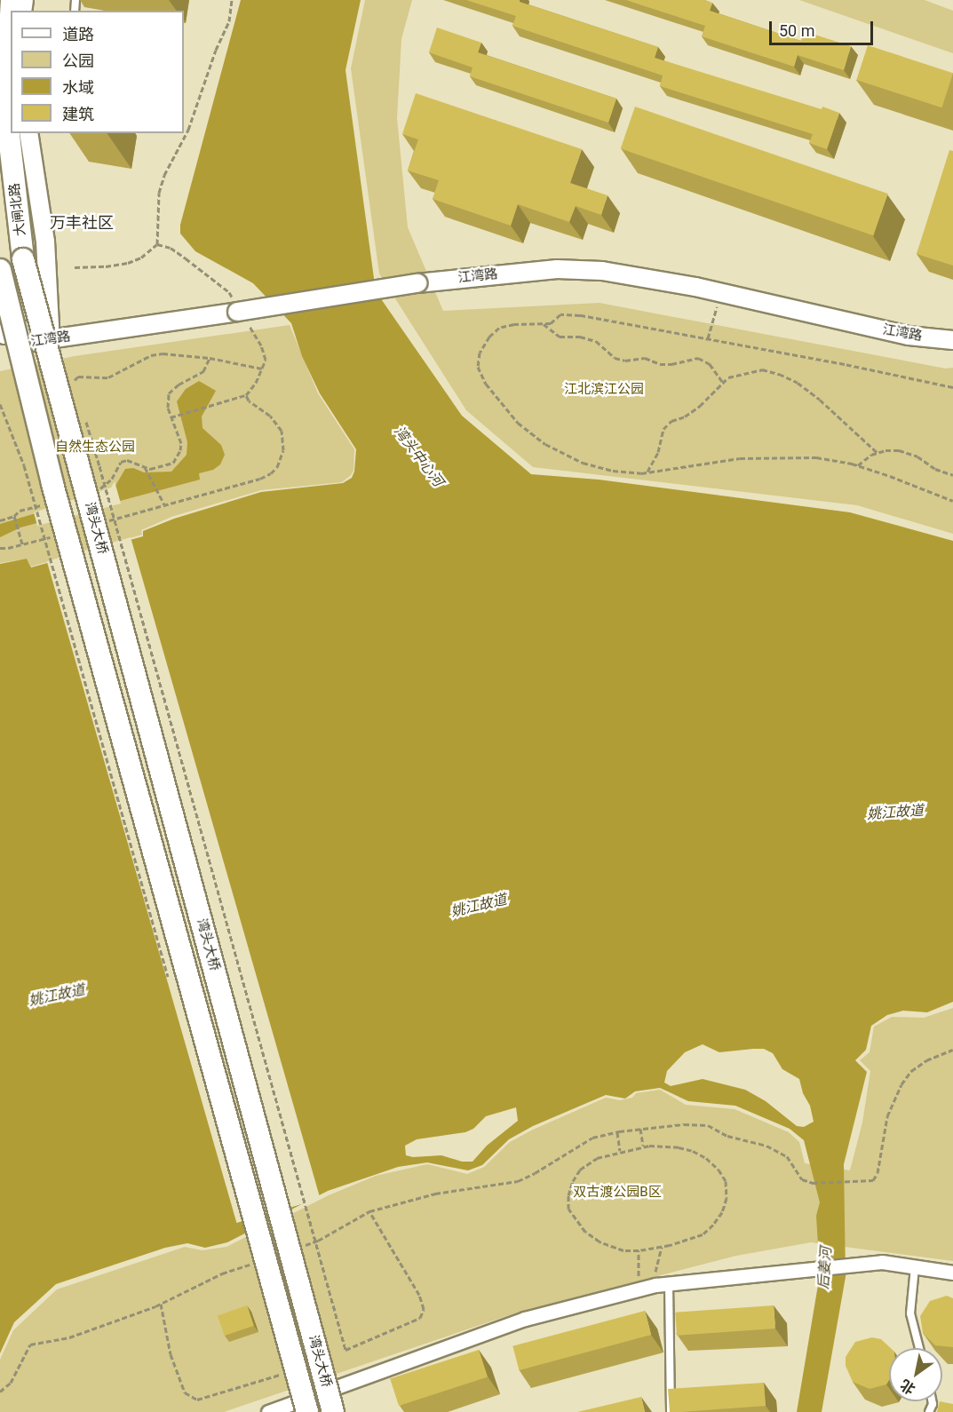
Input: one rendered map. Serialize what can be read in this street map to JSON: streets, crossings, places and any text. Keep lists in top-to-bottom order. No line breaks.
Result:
{"streets":{"main road":["大闸北路","湾头大桥"],"street":["江湾路"]},"crossings":[["大闸北路","湾头大桥"]],"districts":["万丰社区"],"water":["湾头中心河","姚江故道","后姜河"],"parks":["江北滨江公园","自然生态公园","双古渡公园B区"],"legend":["道路","公园","水域","建筑"],"scale_bar":"50 m","north":"bottom left"}
